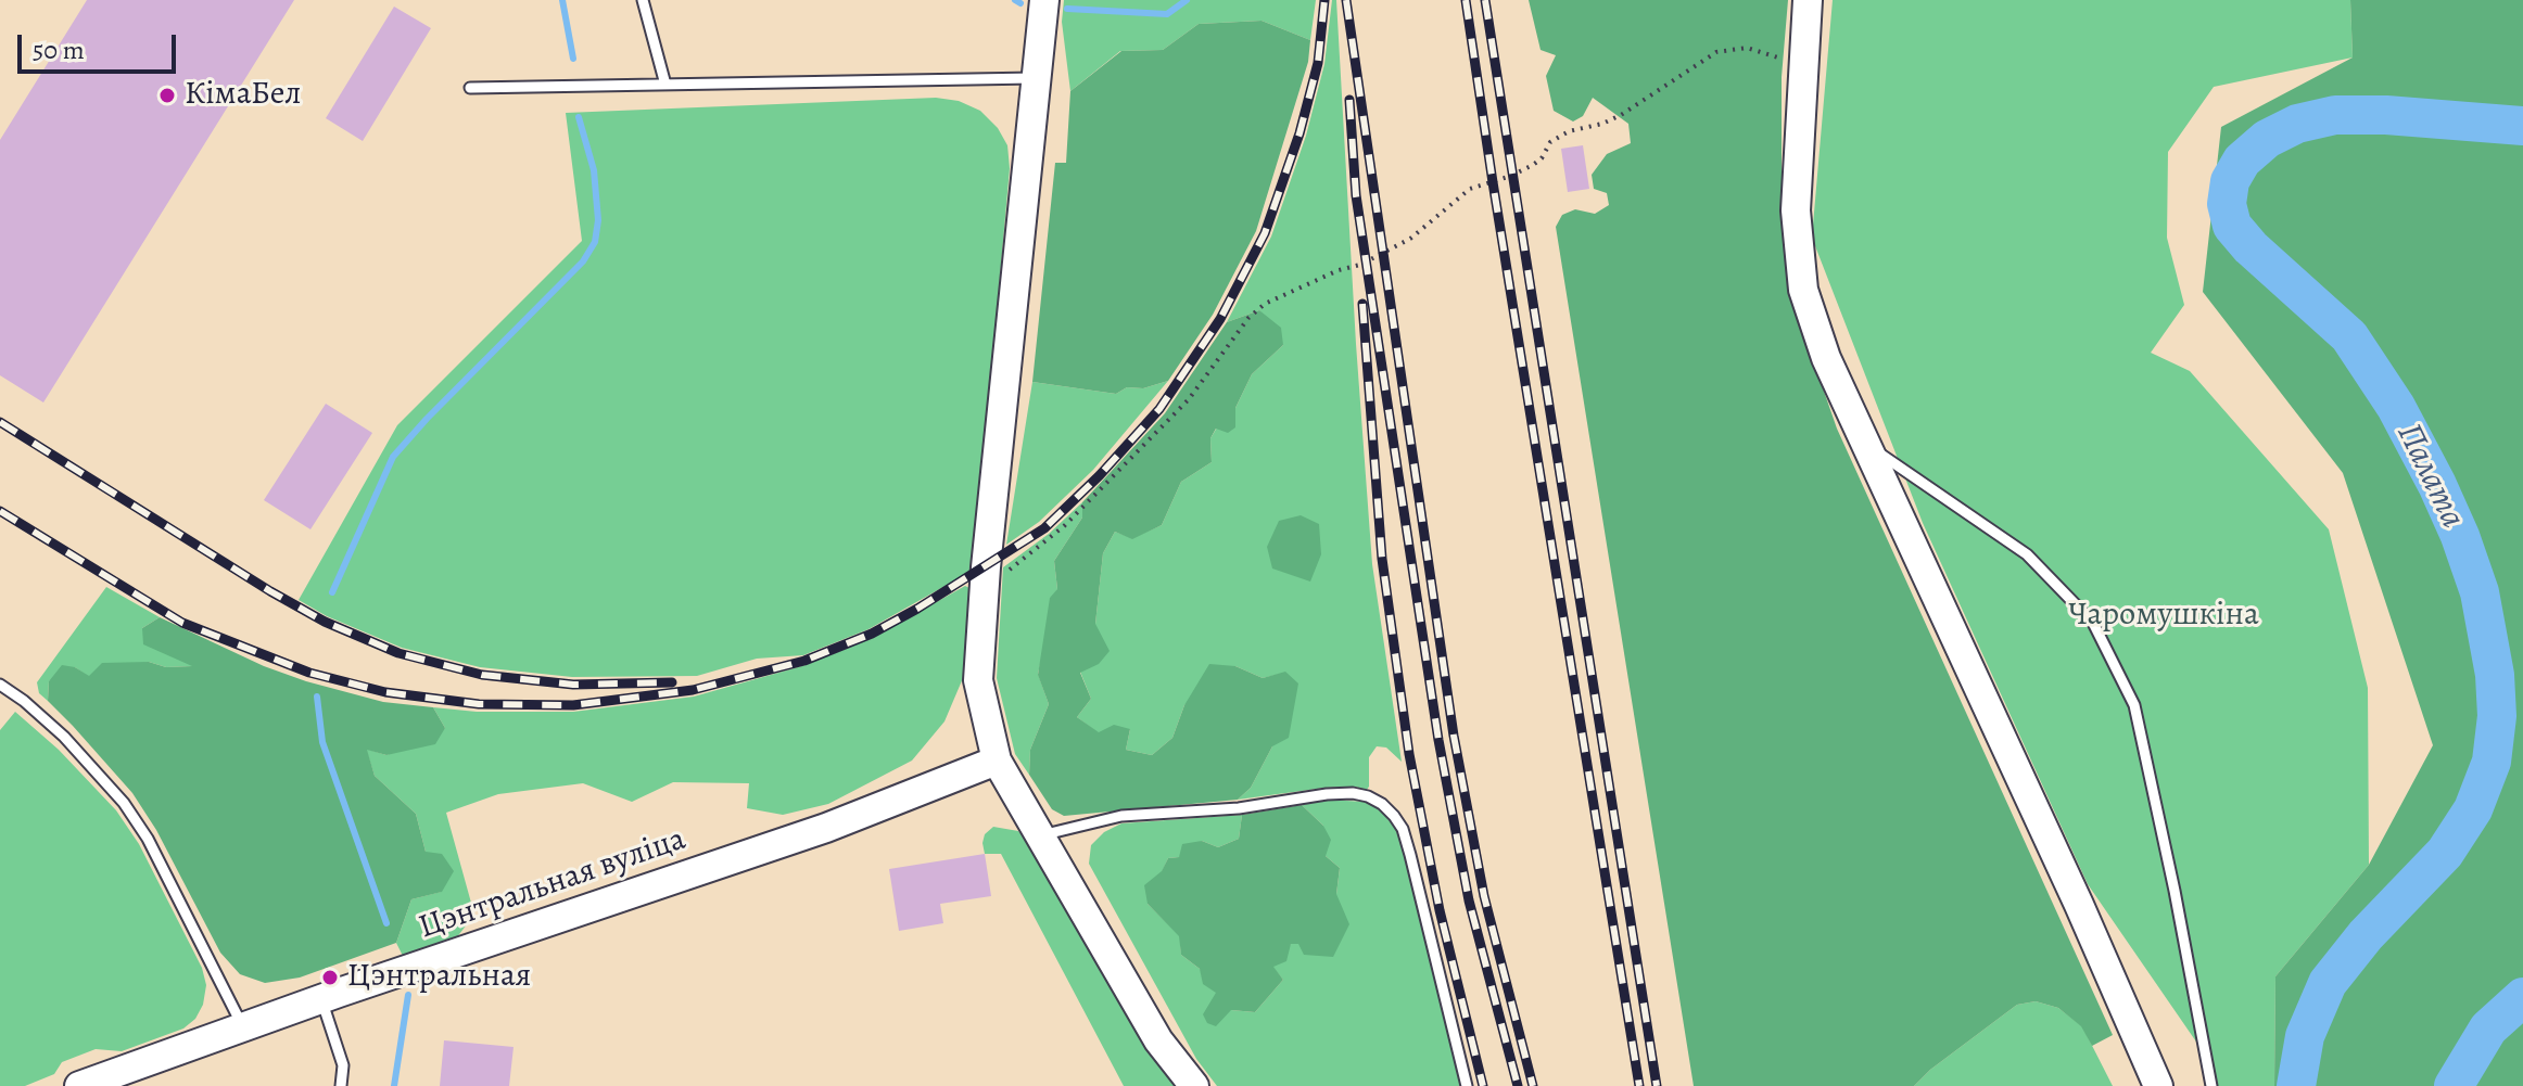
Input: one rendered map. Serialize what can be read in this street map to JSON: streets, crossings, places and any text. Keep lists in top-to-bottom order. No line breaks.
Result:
{"streets":{"street":["Цэнтральная вуліца"]},"water":["Палата"],"parks":["Чаромушкіна"],"places":["КімаБел","Цэнтральная"],"scale_bar":"50 m"}
